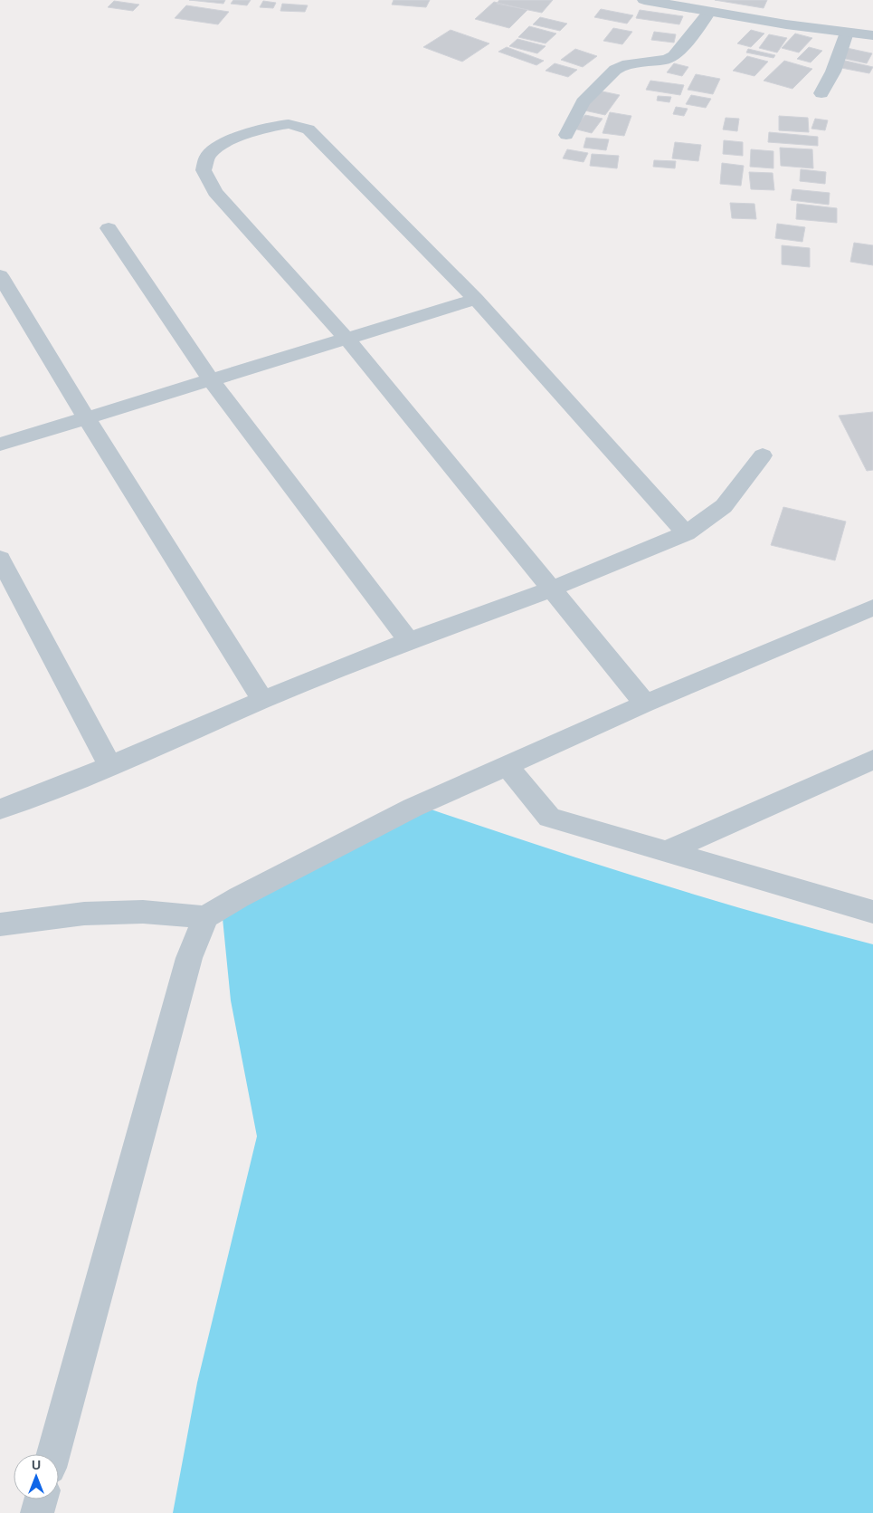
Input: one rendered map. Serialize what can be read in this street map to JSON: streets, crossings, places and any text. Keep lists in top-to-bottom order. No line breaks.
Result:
{"north":"top"}
